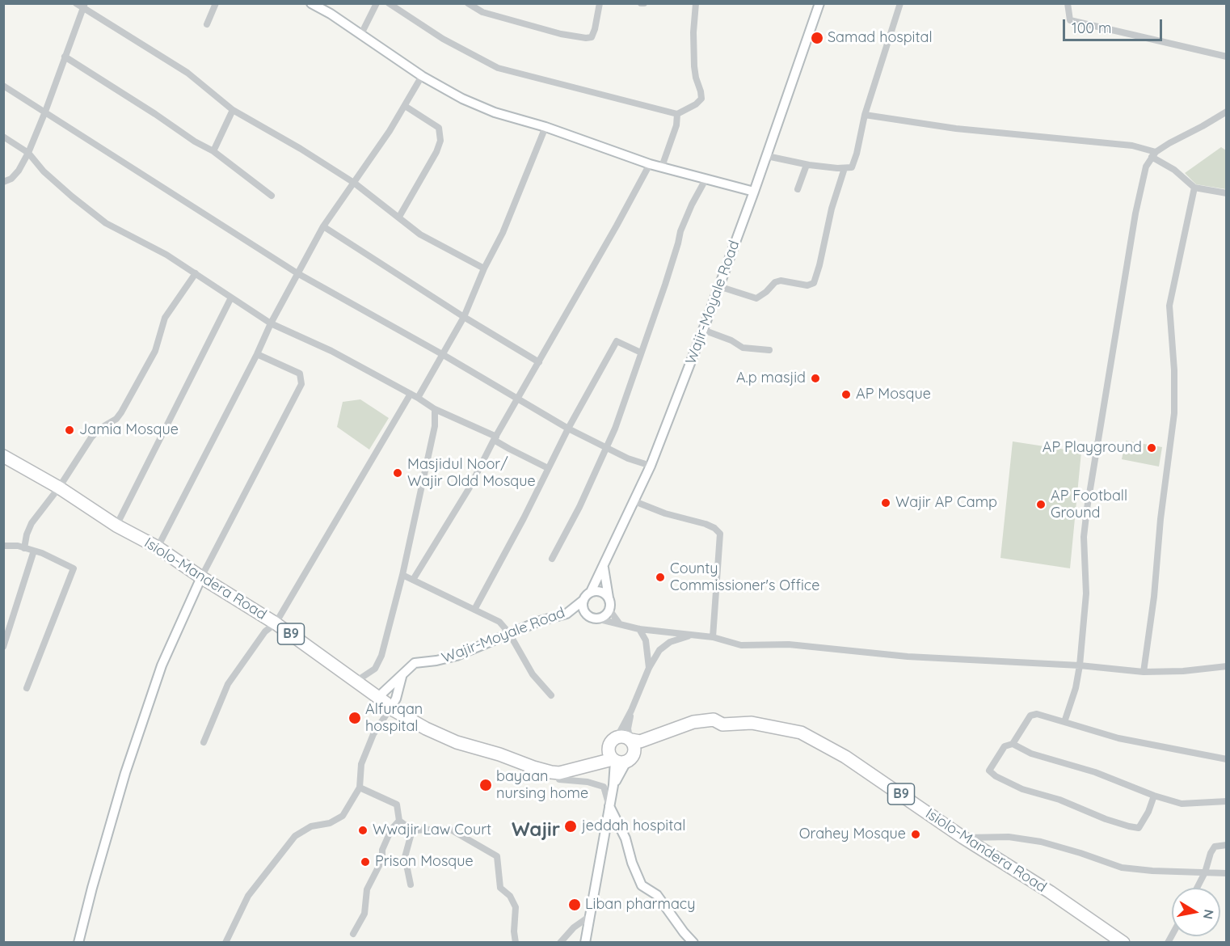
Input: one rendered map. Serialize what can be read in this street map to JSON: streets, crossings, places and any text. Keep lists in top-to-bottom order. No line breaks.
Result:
{"streets":{"highway":["Isiolo-Mandera Road","B9"],"street":["Wajir-Moyale Road"]},"crossings":[["Wajir-Moyale Road","Isiolo-Mandera Road"]],"districts":["Wajir"],"places":["Samad hospital","A.p masjid","AP Mosque","Jamia Mosque","AP Playground","Masjidul Noor/ Wajir Oldd Mosque","Wajir AP Camp","AP Football Ground","County Commissioner's Office","Alfurqan hospital","bayaan nursing home","jeddah hospital","Wwajir Law Court","Orahey Mosque","Prison Mosque","Liban pharmacy"],"scale_bar":"100 m","north":"right"}
